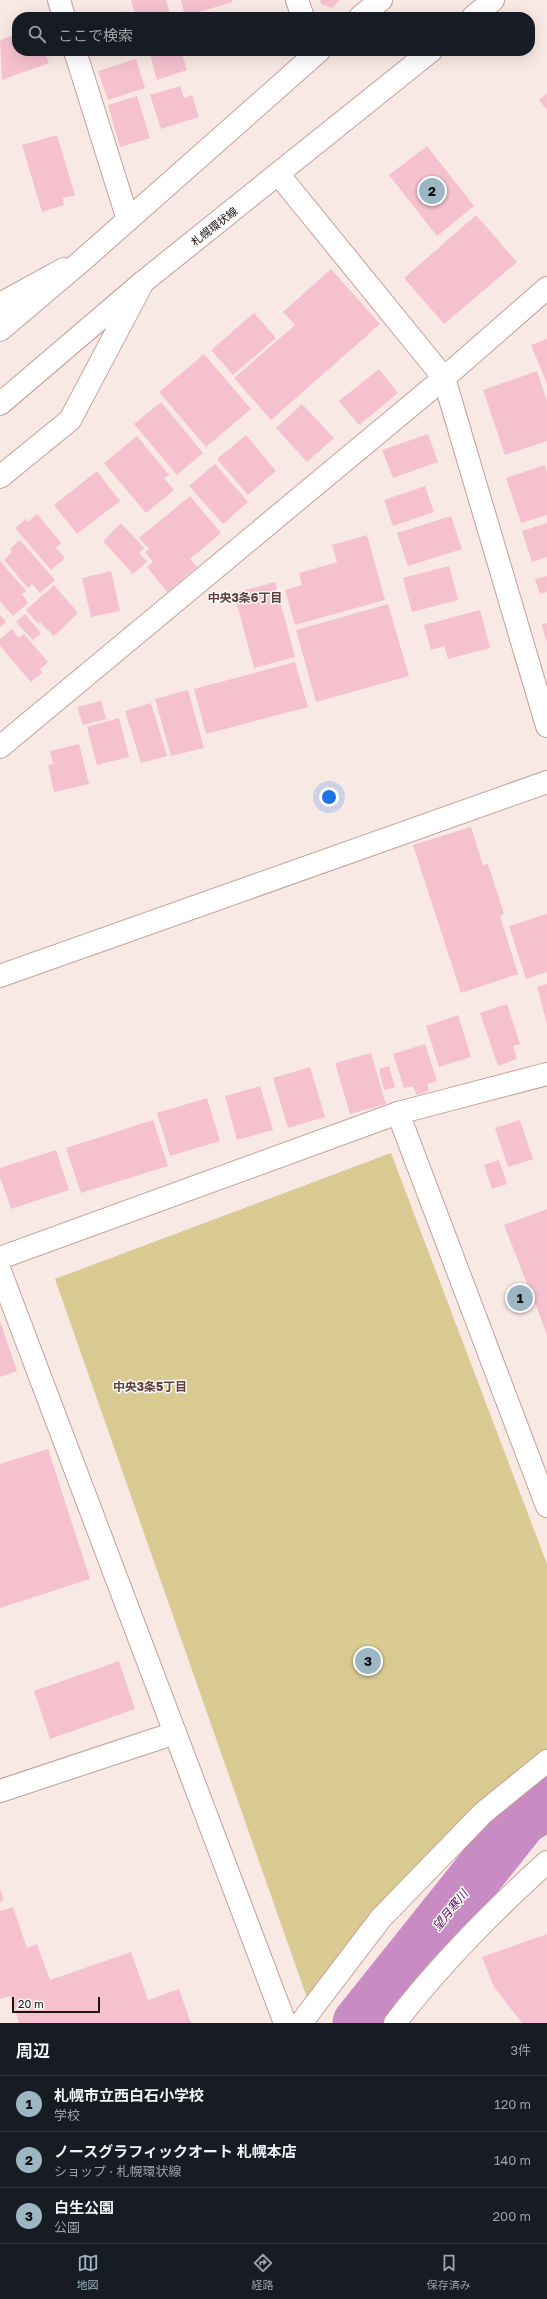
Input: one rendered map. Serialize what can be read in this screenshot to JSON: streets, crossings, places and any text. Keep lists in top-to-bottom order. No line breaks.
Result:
{"streets":{"street":["札幌環状線"]},"districts":["中央3条6丁目","中央3条5丁目"],"water":["望月寒川"],"scale_bar":"20 m","page":{"search":"ここで検索","pins":["2","1","3"],"scale":"20 m","heading":["周辺","3件"],"list":[{"mark":"1","name":"札幌市立西白石小学校","note":"学校","value":"120 m"},{"mark":"2","name":"ノースグラフィックオート 札幌本店","note":"ショップ · 札幌環状線","value":"140 m"},{"mark":"3","name":"白生公園","note":"公園","value":"200 m"}],"nav":["地図","経路","保存済み"]}}
